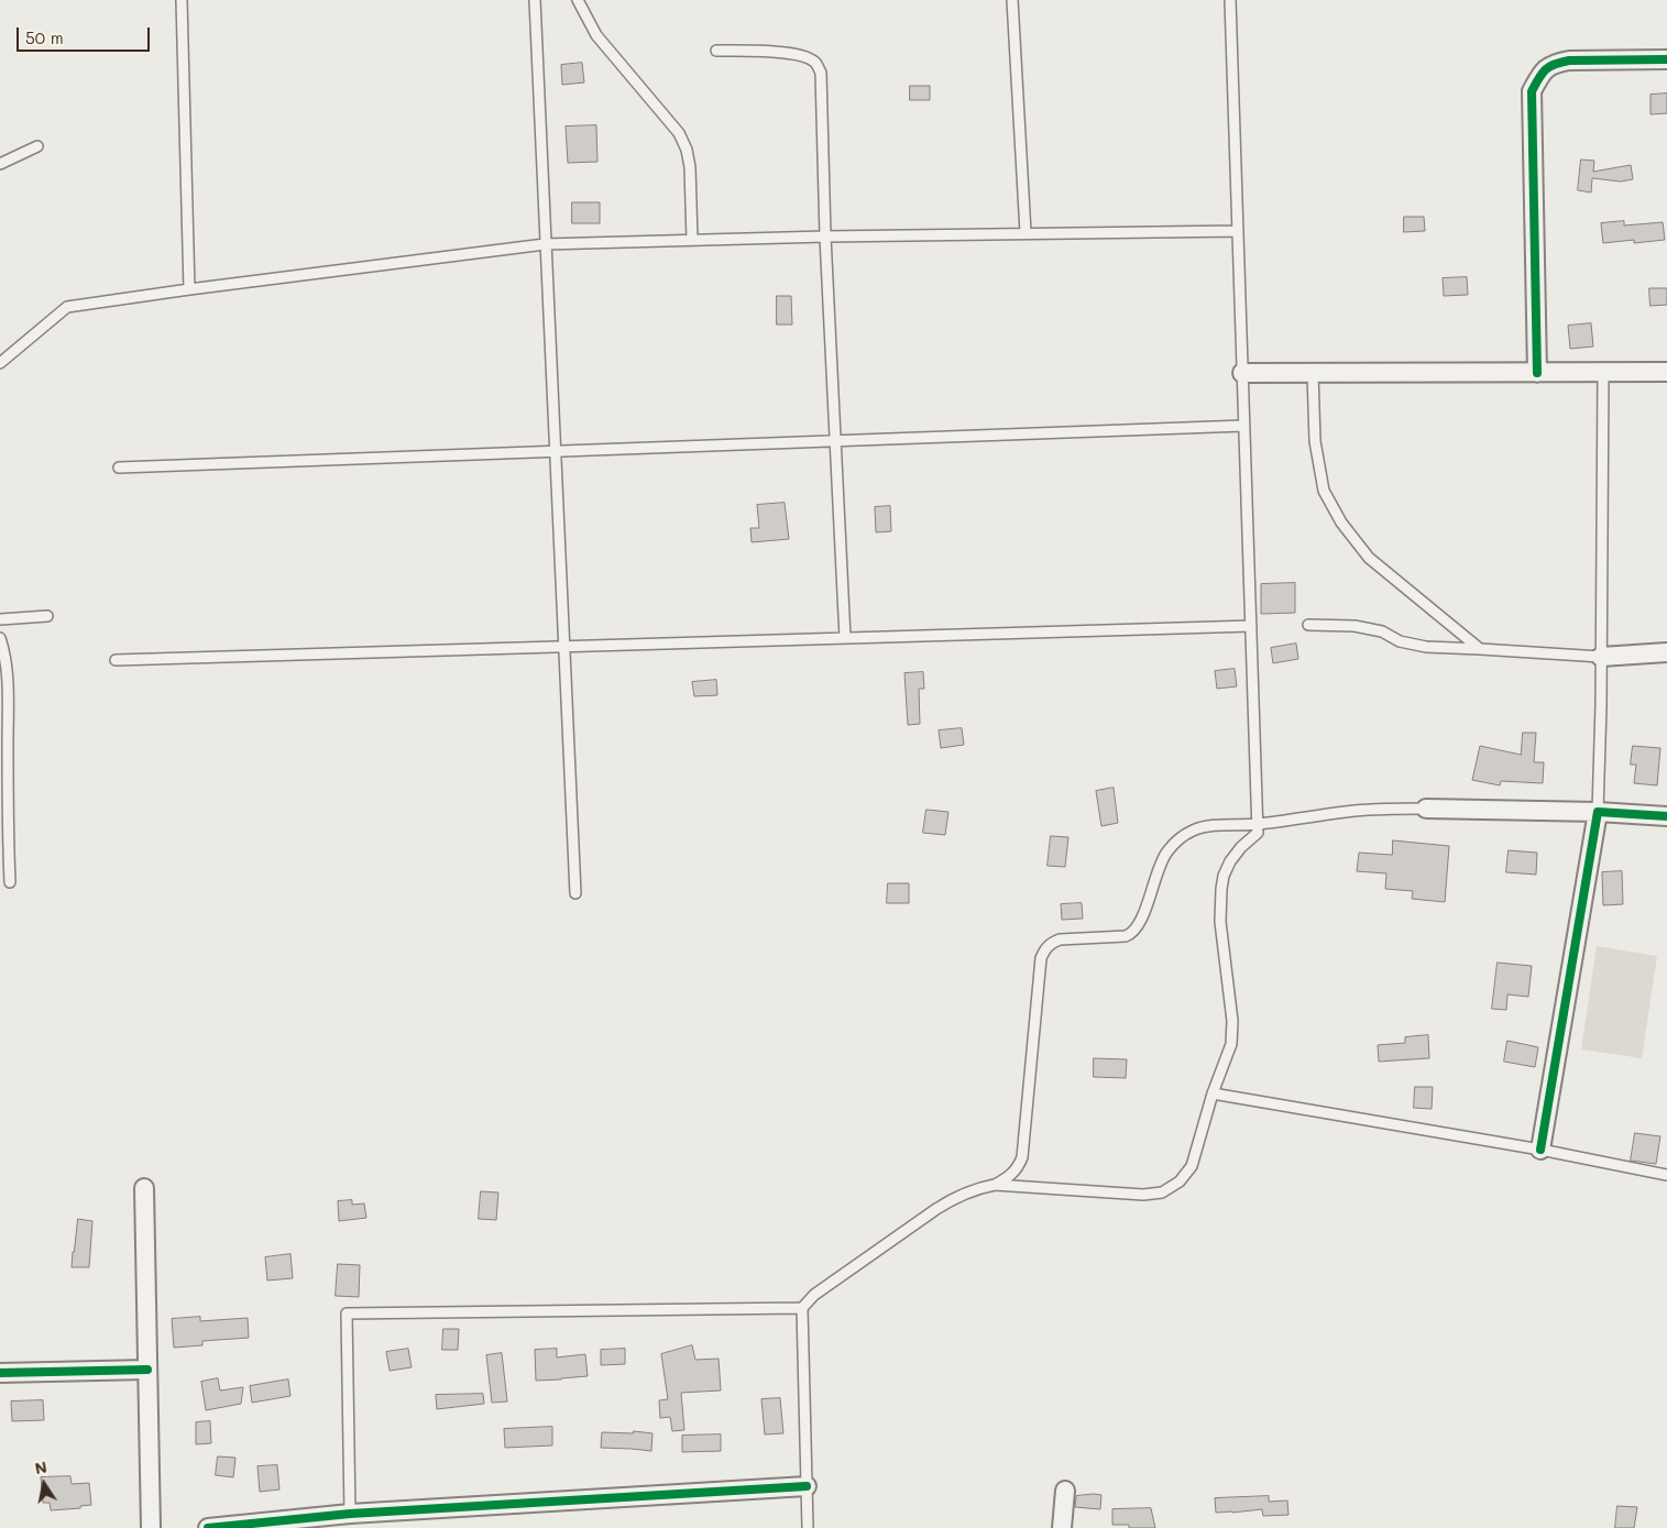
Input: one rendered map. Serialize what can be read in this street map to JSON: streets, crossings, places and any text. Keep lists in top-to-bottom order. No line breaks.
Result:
{"scale_bar":"50 m","north":"top"}
